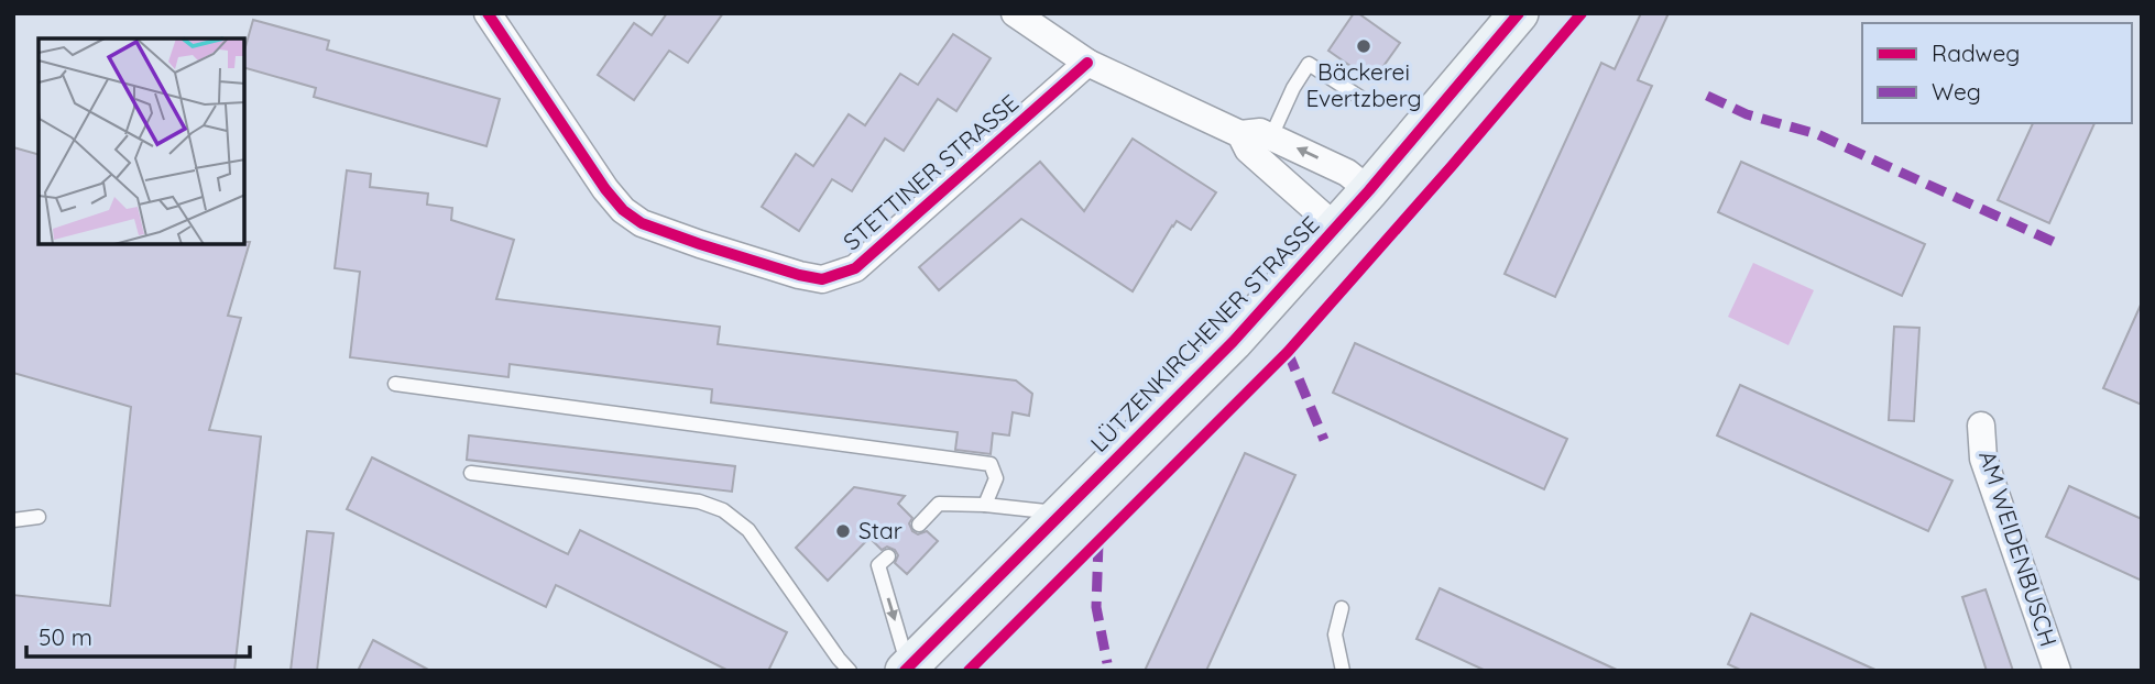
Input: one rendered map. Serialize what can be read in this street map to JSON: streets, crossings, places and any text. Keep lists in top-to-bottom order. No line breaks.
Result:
{"streets":{"main road":["LÜTZENKIRCHENER STRASSE"],"street":["STETTINER STRASSE","AM WEIDENBUSCH"]},"places":["Bäckerei Evertzberg","Star"],"legend":["Radweg","Weg"],"scale_bar":"50 m"}
